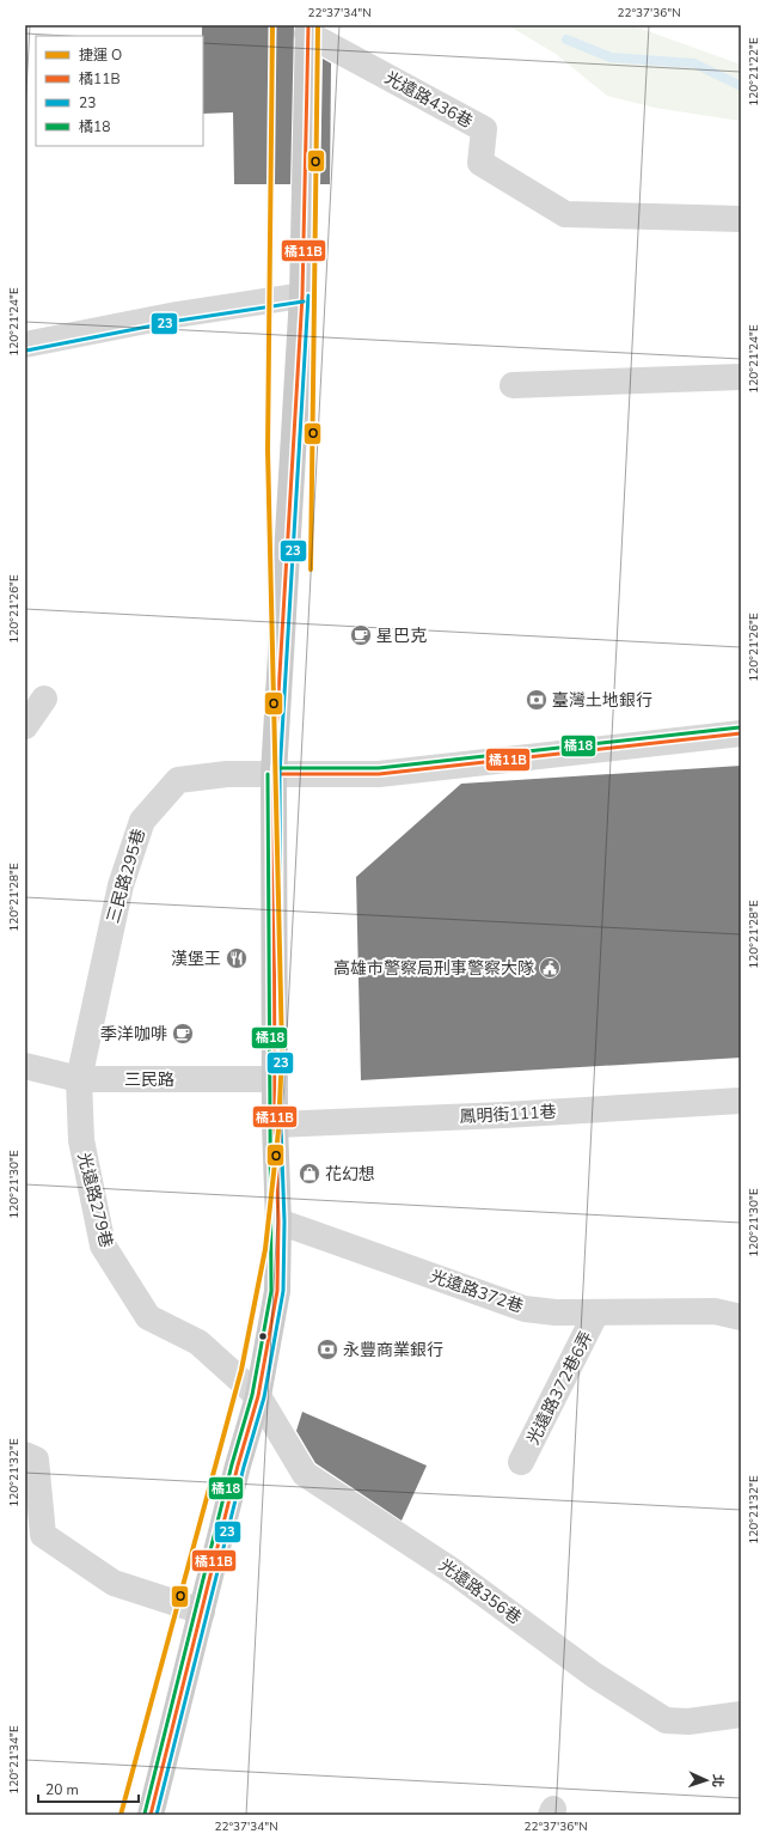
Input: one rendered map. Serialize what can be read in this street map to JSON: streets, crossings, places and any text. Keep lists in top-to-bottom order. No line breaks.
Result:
{"streets":{"street":["光遠路436巷","三民路295巷","三民路","鳳明街111巷","光遠路279巷","光遠路372巷","光遠路372巷6弄","光遠路356巷"]},"crossings":[["三民路295巷","三民路"],["三民路295巷","光遠路279巷"],["三民路","光遠路279巷"],["光遠路279巷","光遠路356巷"],["光遠路372巷","光遠路372巷6弄"]],"places":{"cafe":["星巴克","季洋咖啡"],"bank":["臺灣土地銀行","永豐商業銀行"],"restaurant":["漢堡王"],"public building":["高雄市警察局刑事警察大隊"],"shop":["花幻想"]},"lines":["metro line O","transit line 橘11B","transit line 23","transit line 橘18"],"legend":["捷運 O","橘11B","23","橘18"],"scale_bar":"20 m","north":"right","coordinates":["22°37'34\"N","22°37'36\"N","120°21'22\"E","120°21'24\"E","120°21'26\"E","120°21'28\"E","120°21'30\"E","120°21'32\"E","120°21'34\"E"]}
